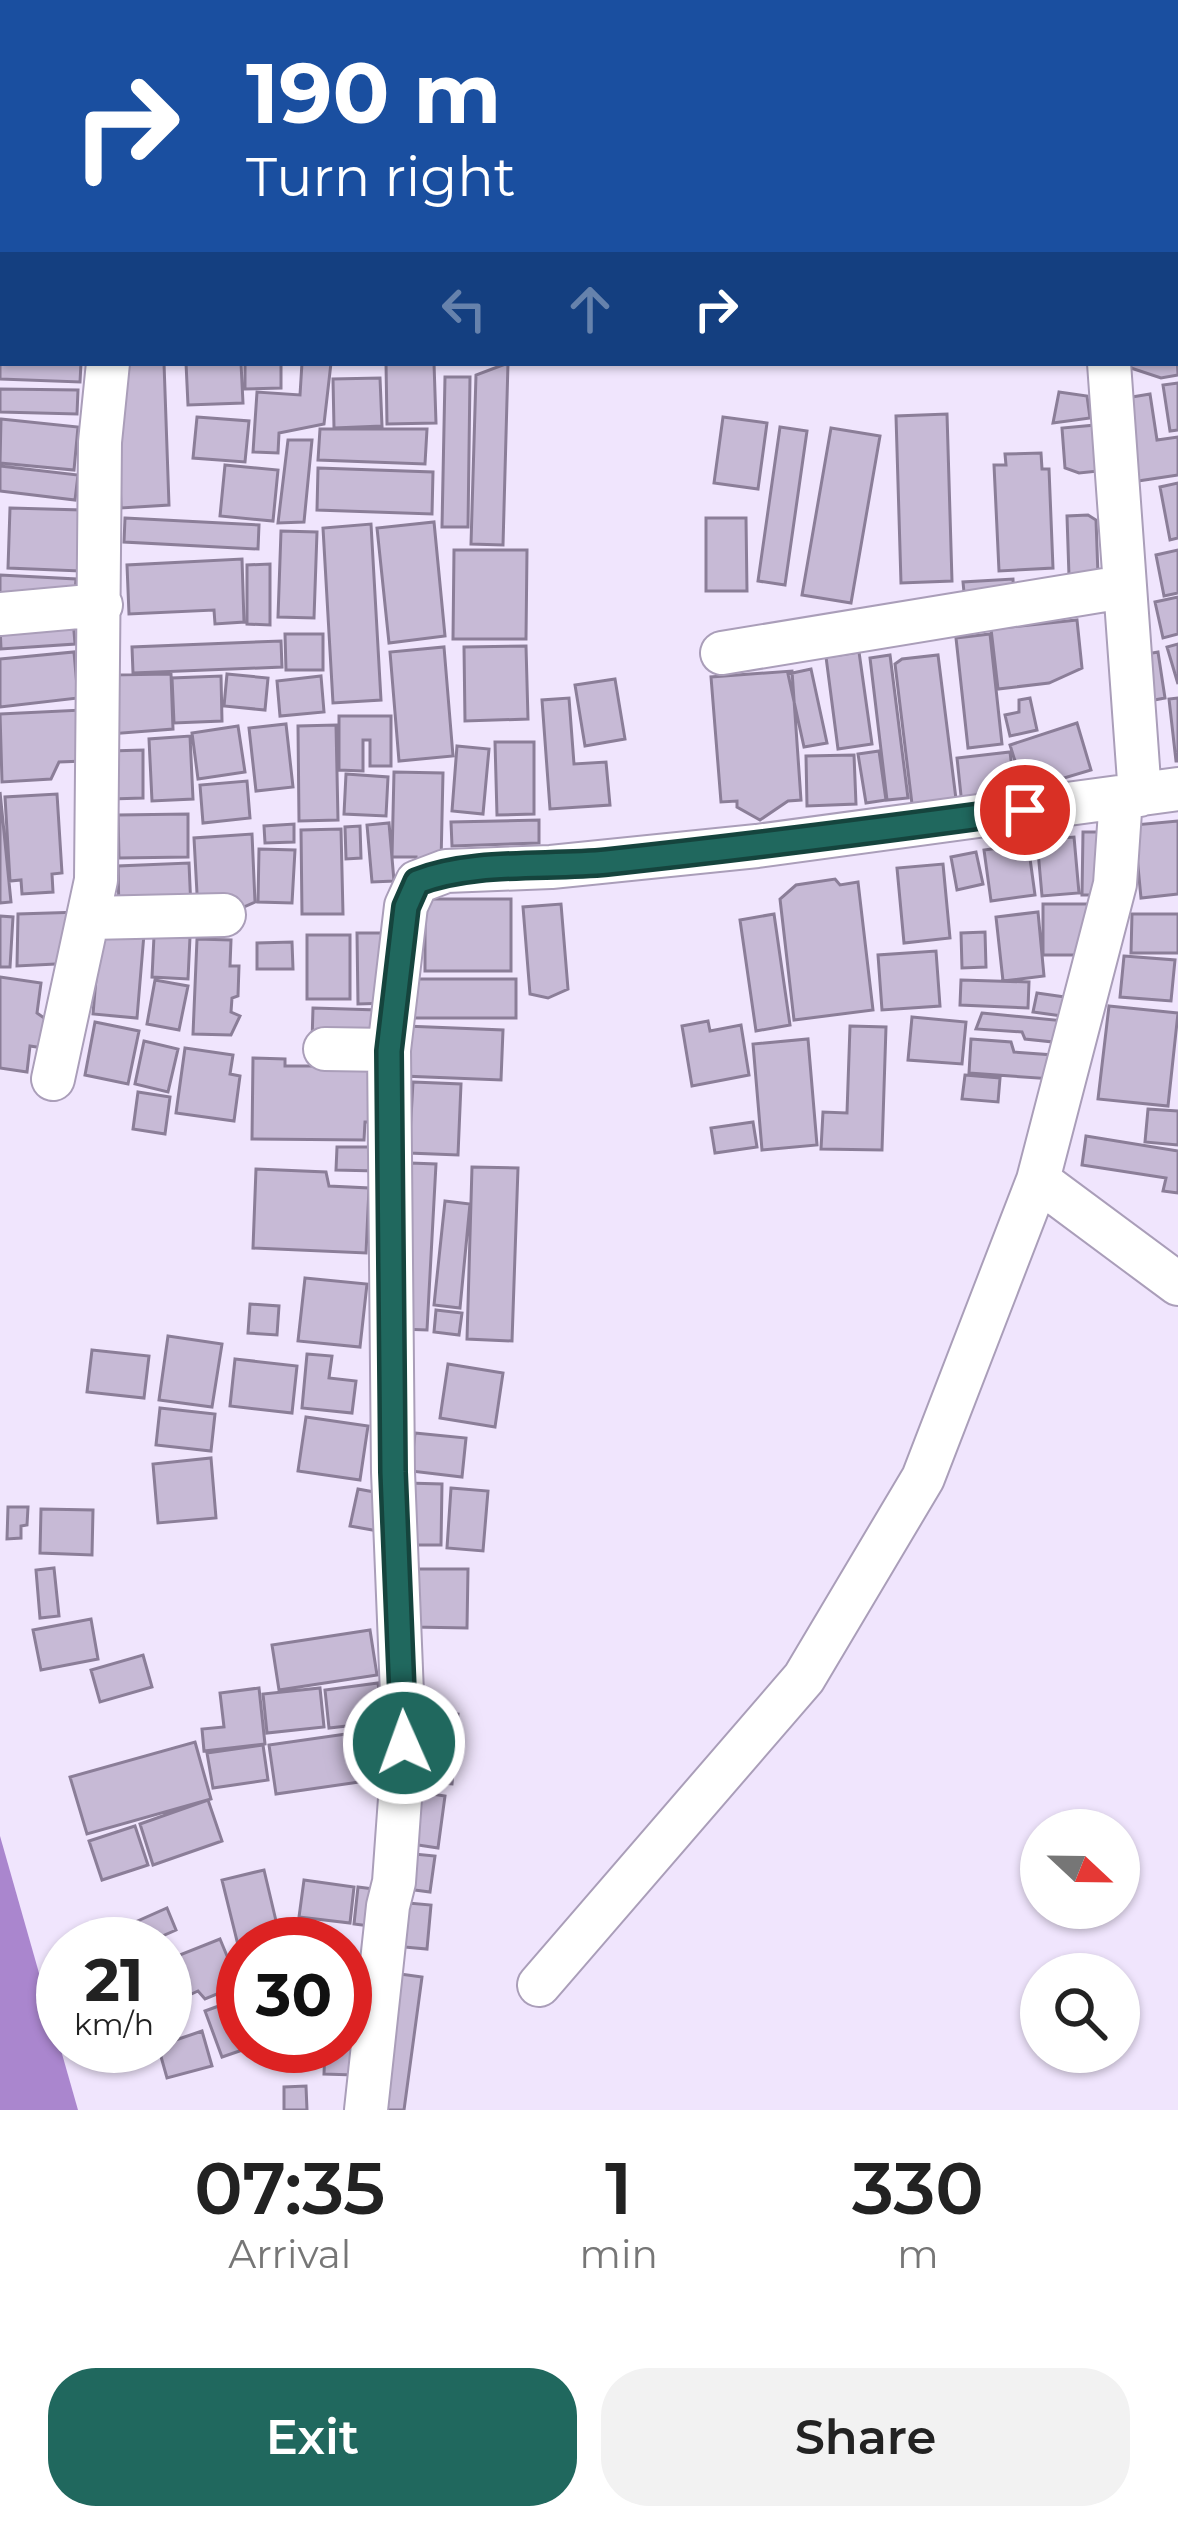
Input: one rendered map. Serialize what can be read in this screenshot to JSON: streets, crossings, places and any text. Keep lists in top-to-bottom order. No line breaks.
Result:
{"north":"right","page":{"turn":["190 m","Turn right"],"speed":"21 km/h","limit":"30","eta":["07:35","Arrival","1","min","330","m"],"buttons":["Exit","Share"]}}
